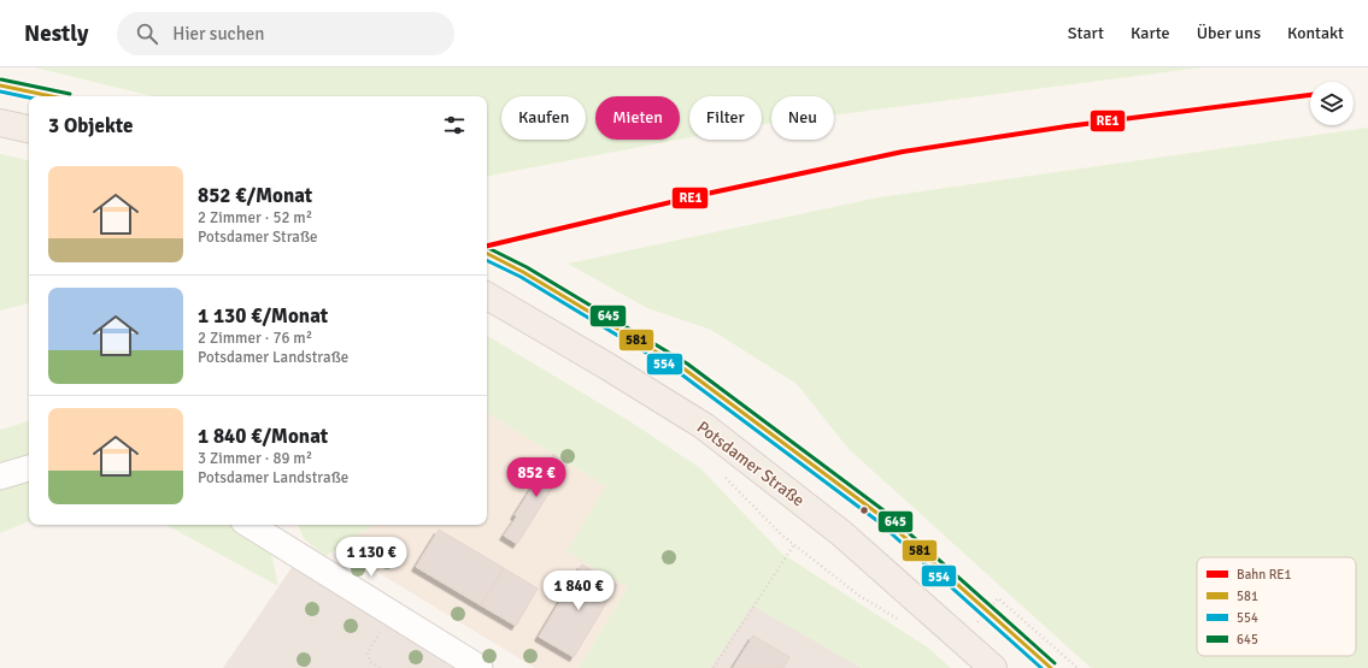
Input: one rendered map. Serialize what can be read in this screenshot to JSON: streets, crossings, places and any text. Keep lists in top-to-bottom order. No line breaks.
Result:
{"streets":{"main road":["Potsdamer Straße"]},"lines":["transit line 645","transit line 581","transit line 554","rail line RE1"],"legend":["Bahn RE1","581","554","645"],"page":{"header":"Nestly","search":"Hier suchen","nav":["Start","Karte","Über uns","Kontakt"],"chip":["Kaufen","Mieten","Filter","Neu"],"heading":"3 Objekte","list":[{"name":"852 €/Monat","note":"2 Zimmer · 52 m² · Potsdamer Straße"},{"name":"1 130 €/Monat","note":"2 Zimmer · 76 m² · Potsdamer Landstraße"},{"name":"1 840 €/Monat","note":"3 Zimmer · 89 m² · Potsdamer Landstraße"}],"price":["852 €","1 130 €","1 840 €"]}}
